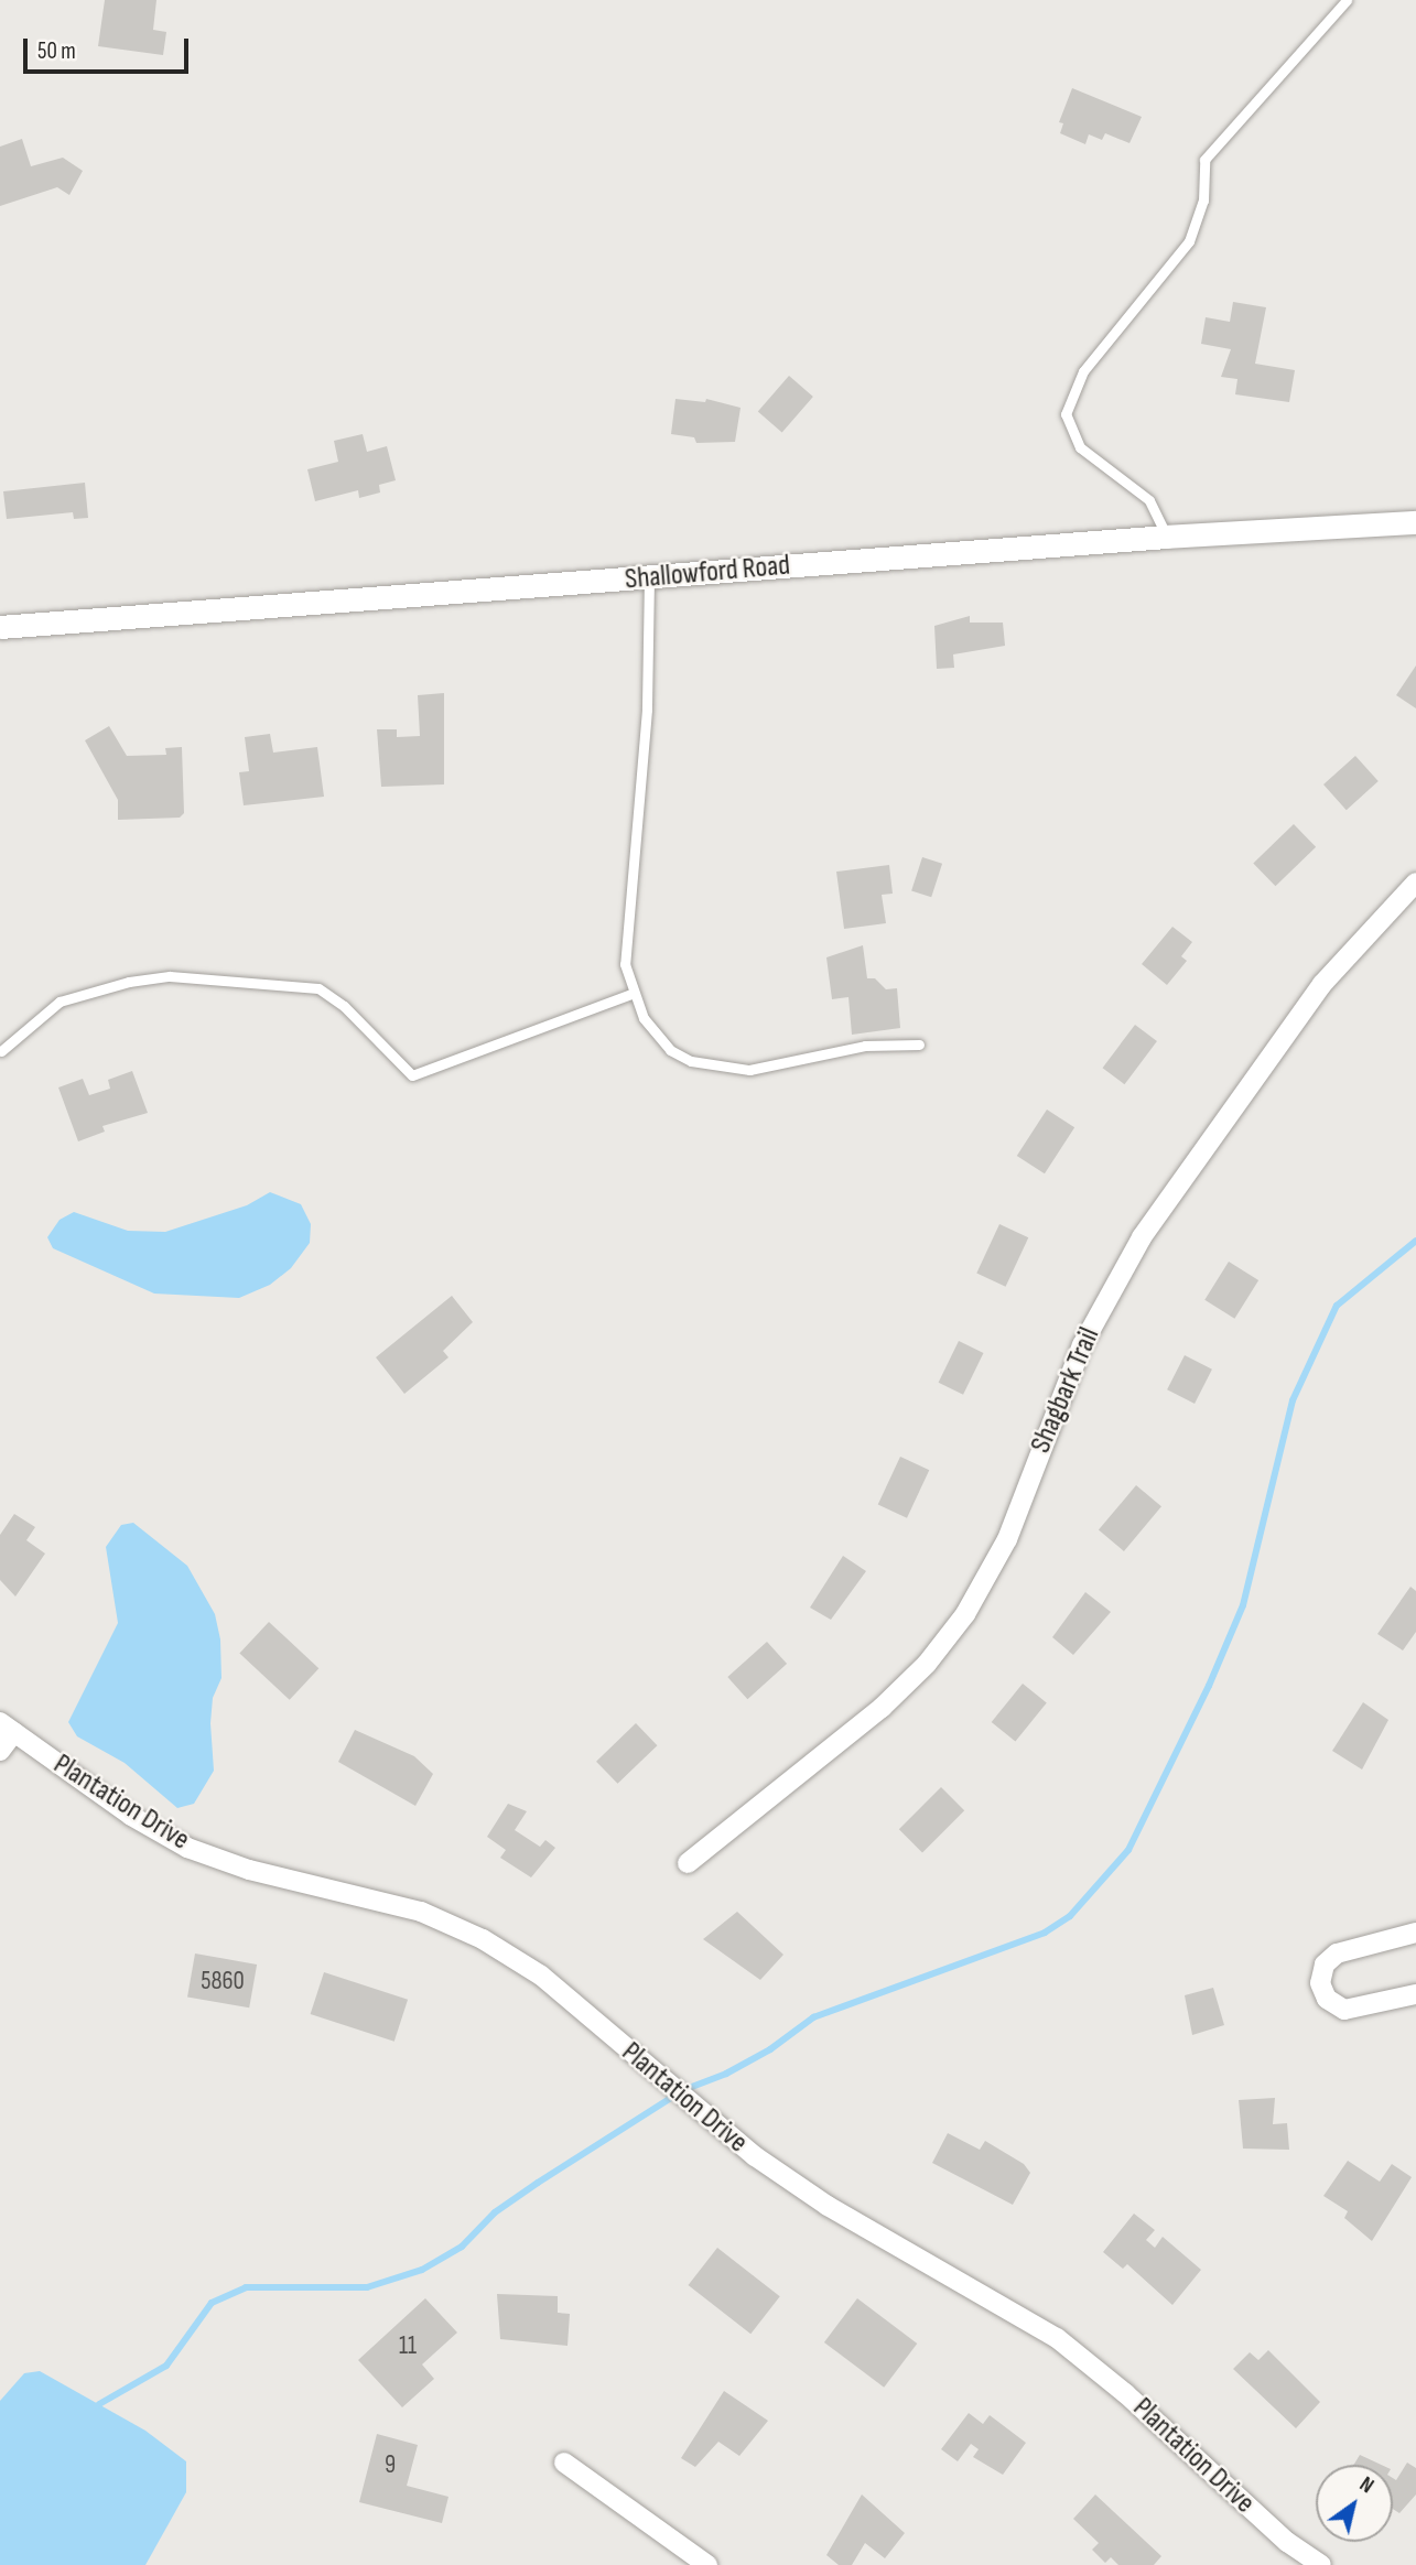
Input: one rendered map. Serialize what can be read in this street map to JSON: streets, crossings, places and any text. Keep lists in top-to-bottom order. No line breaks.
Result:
{"streets":{"street":["Shallowford Road","Shagbark Trail","Plantation Drive"]},"house_numbers":["5860","11","9"],"scale_bar":"50 m","north":"top right"}
